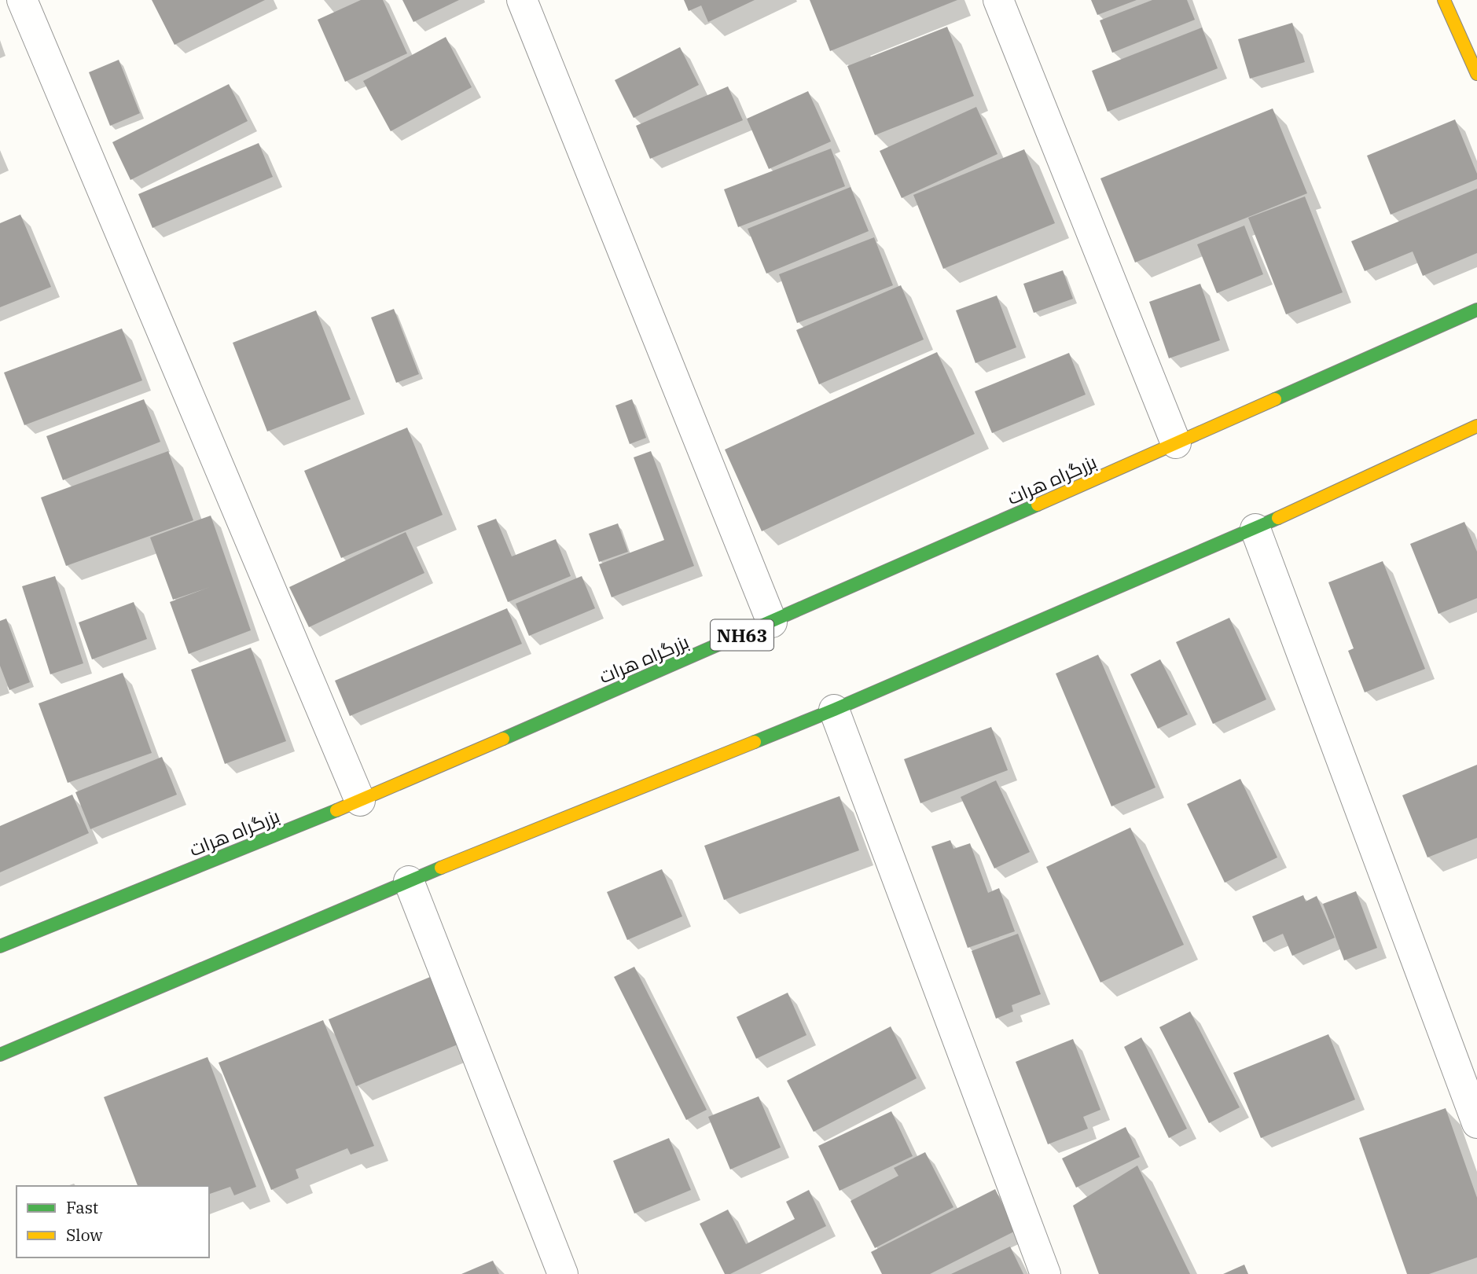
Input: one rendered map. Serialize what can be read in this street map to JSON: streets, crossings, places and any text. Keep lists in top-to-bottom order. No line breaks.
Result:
{"streets":{"highway":["بزرگراه هرات","NH63"]},"legend":["Fast","Slow"]}
